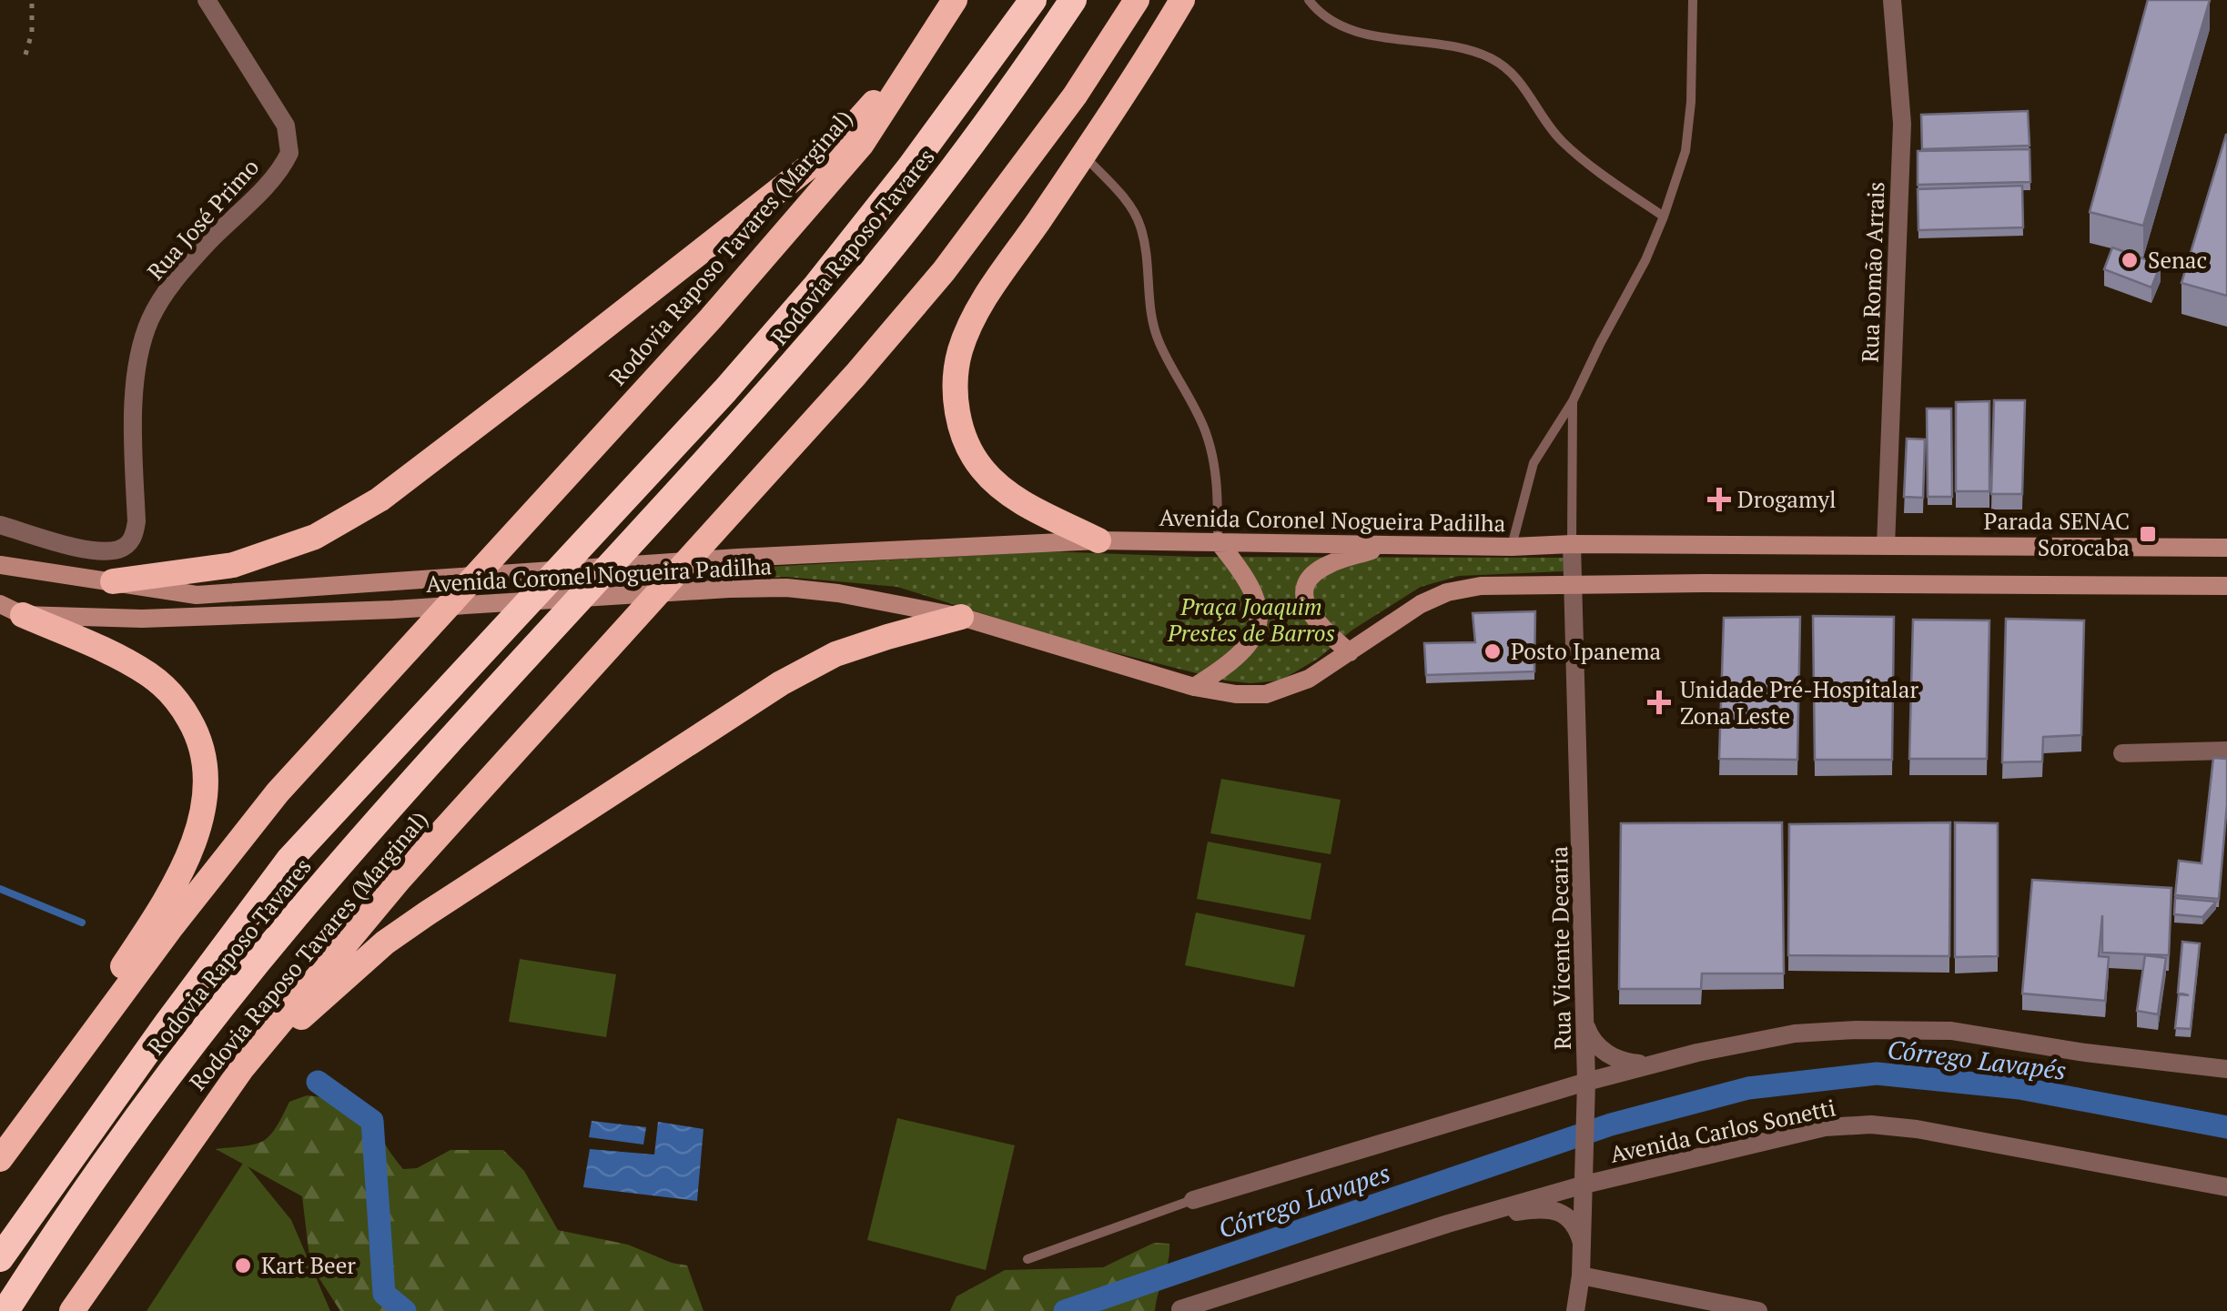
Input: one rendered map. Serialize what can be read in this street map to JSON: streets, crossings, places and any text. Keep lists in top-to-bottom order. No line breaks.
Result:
{"streets":{"highway":["Rodovia Raposo Tavares","Rodovia Raposo Tavares (Marginal)"],"main road":["Avenida Coronel Nogueira Padilha"],"street":["Rua José Primo","Rua Romão Arrais","Rua Vicente Decaria","Avenida Carlos Sonetti"]},"crossings":[["Rua Romão Arrais","Avenida Coronel Nogueira Padilha"],["Avenida Coronel Nogueira Padilha","Rua Vicente Decaria"],["Rua Vicente Decaria","Avenida Carlos Sonetti"]],"water":["Córrego Lavapés","Córrego Lavapes"],"parks":["Praça Joaquim Prestes de Barros"],"places":{"other":["Senac","Posto Ipanema","Kart Beer"],"health":["Drogamyl","Unidade Pré-Hospitalar Zona Leste"],"transit":["Parada SENAC Sorocaba"]}}
